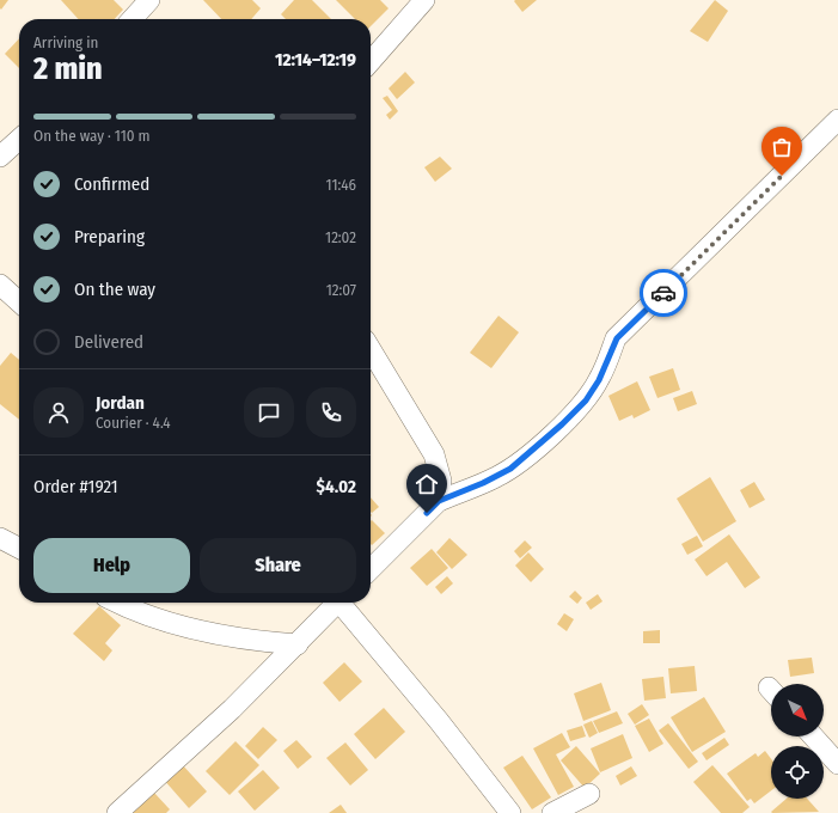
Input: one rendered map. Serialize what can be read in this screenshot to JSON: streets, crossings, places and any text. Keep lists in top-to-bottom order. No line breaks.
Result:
{"north":"bottom right","page":{"heading":["2 min","Arriving in","12:14–12:19"],"panel":["Jordan","Courier · 4.4","Order #1921","$4.02"],"bar":"On the way · 110 m","list":[["Confirmed","11:46"],["Preparing","12:02"],["On the way","12:07"],"Delivered"],"buttons":["Help","Share"]}}
